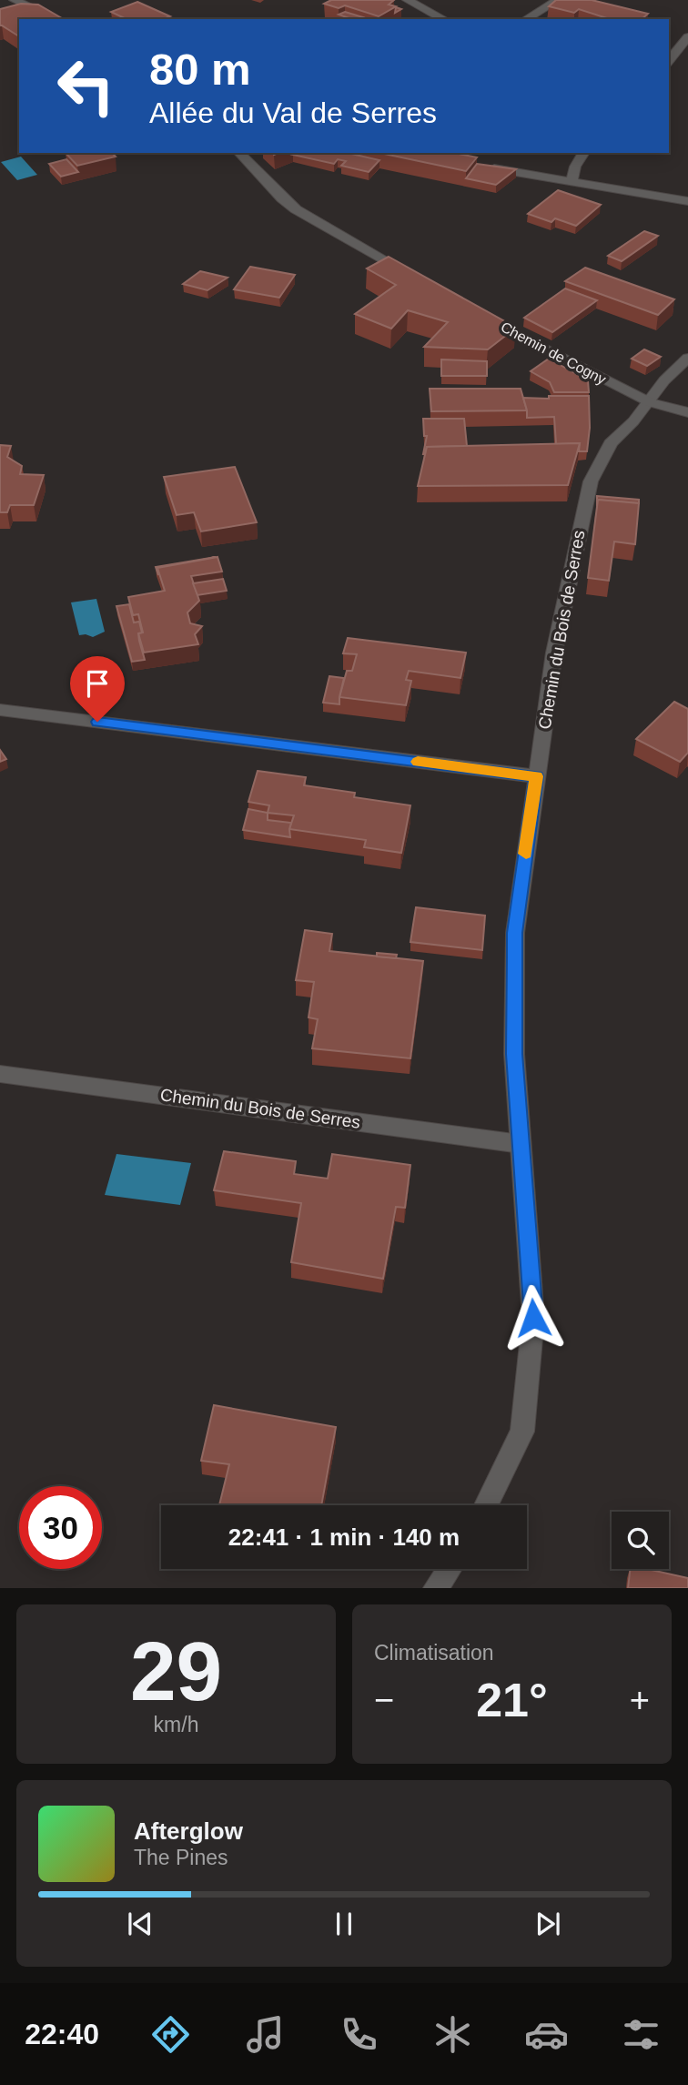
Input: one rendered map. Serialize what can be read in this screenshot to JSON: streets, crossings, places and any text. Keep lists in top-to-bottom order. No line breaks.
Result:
{"streets":{"street":["Chemin de Cogny","Chemin du Bois de Serres"]},"crossings":[["Chemin de Cogny","Chemin du Bois de Serres"]],"page":{"turn":["80 m","Allée du Val de Serres"],"limit":"30","trip":"22:41 · 1 min · 140 m","tile":[["29","km/h"],"Climatisation"],"heat":["−","21°","+"],"song":["Afterglow","The Pines"],"tabs":"22:40"}}
